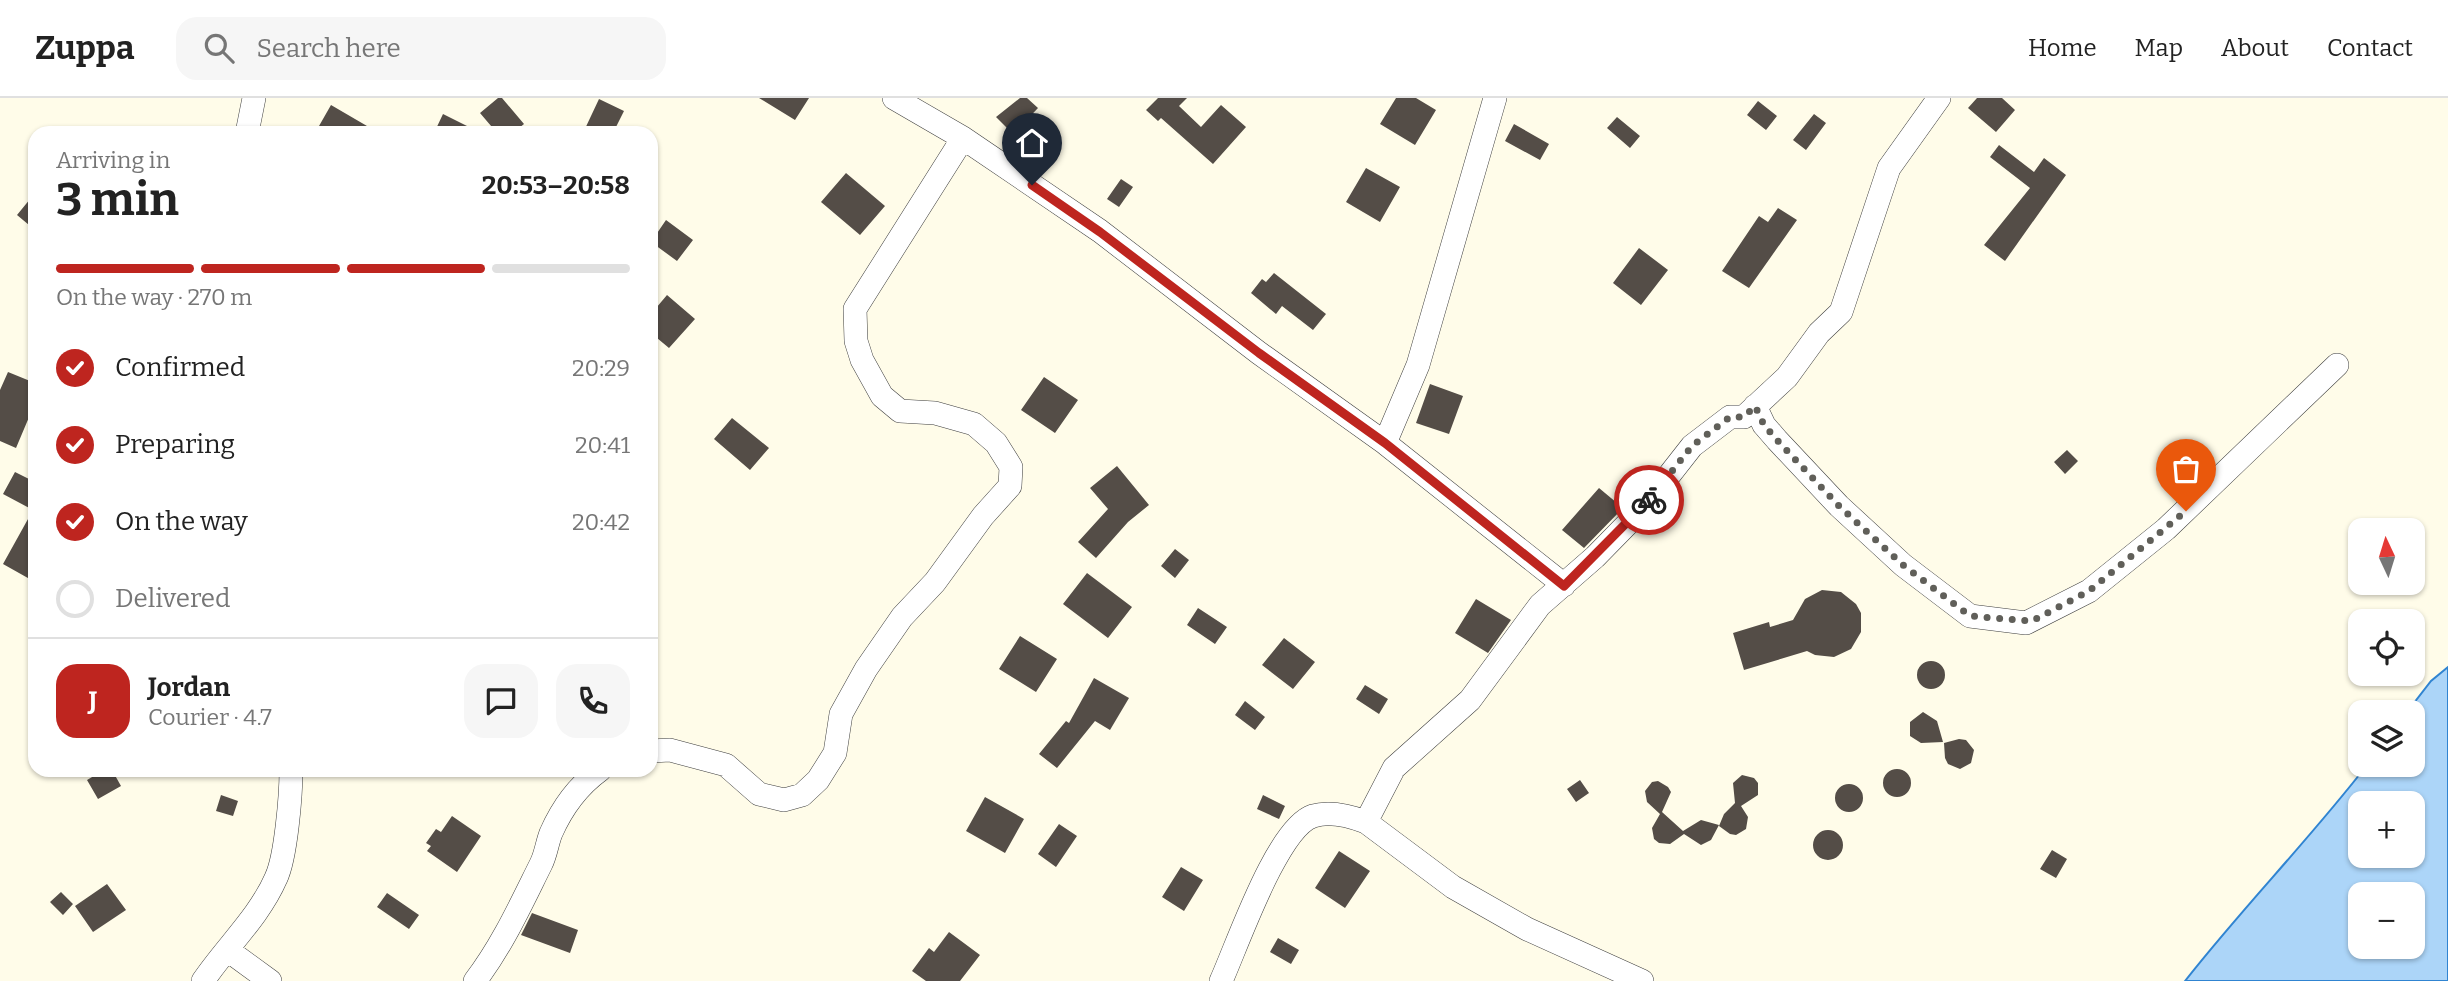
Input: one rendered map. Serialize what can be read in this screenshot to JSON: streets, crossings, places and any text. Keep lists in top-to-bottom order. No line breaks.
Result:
{"north":"top","page":{"header":"Zuppa","search":"Search here","nav":["Home","Map","About","Contact"],"heading":["3 min","Arriving in","20:53–20:58"],"panel":["Jordan","Courier · 4.7"],"bar":"On the way · 270 m","list":[["Confirmed","20:29"],["Preparing","20:41"],["On the way","20:42"],"Delivered"],"map_buttons":["+","−"],"round":"J"}}
